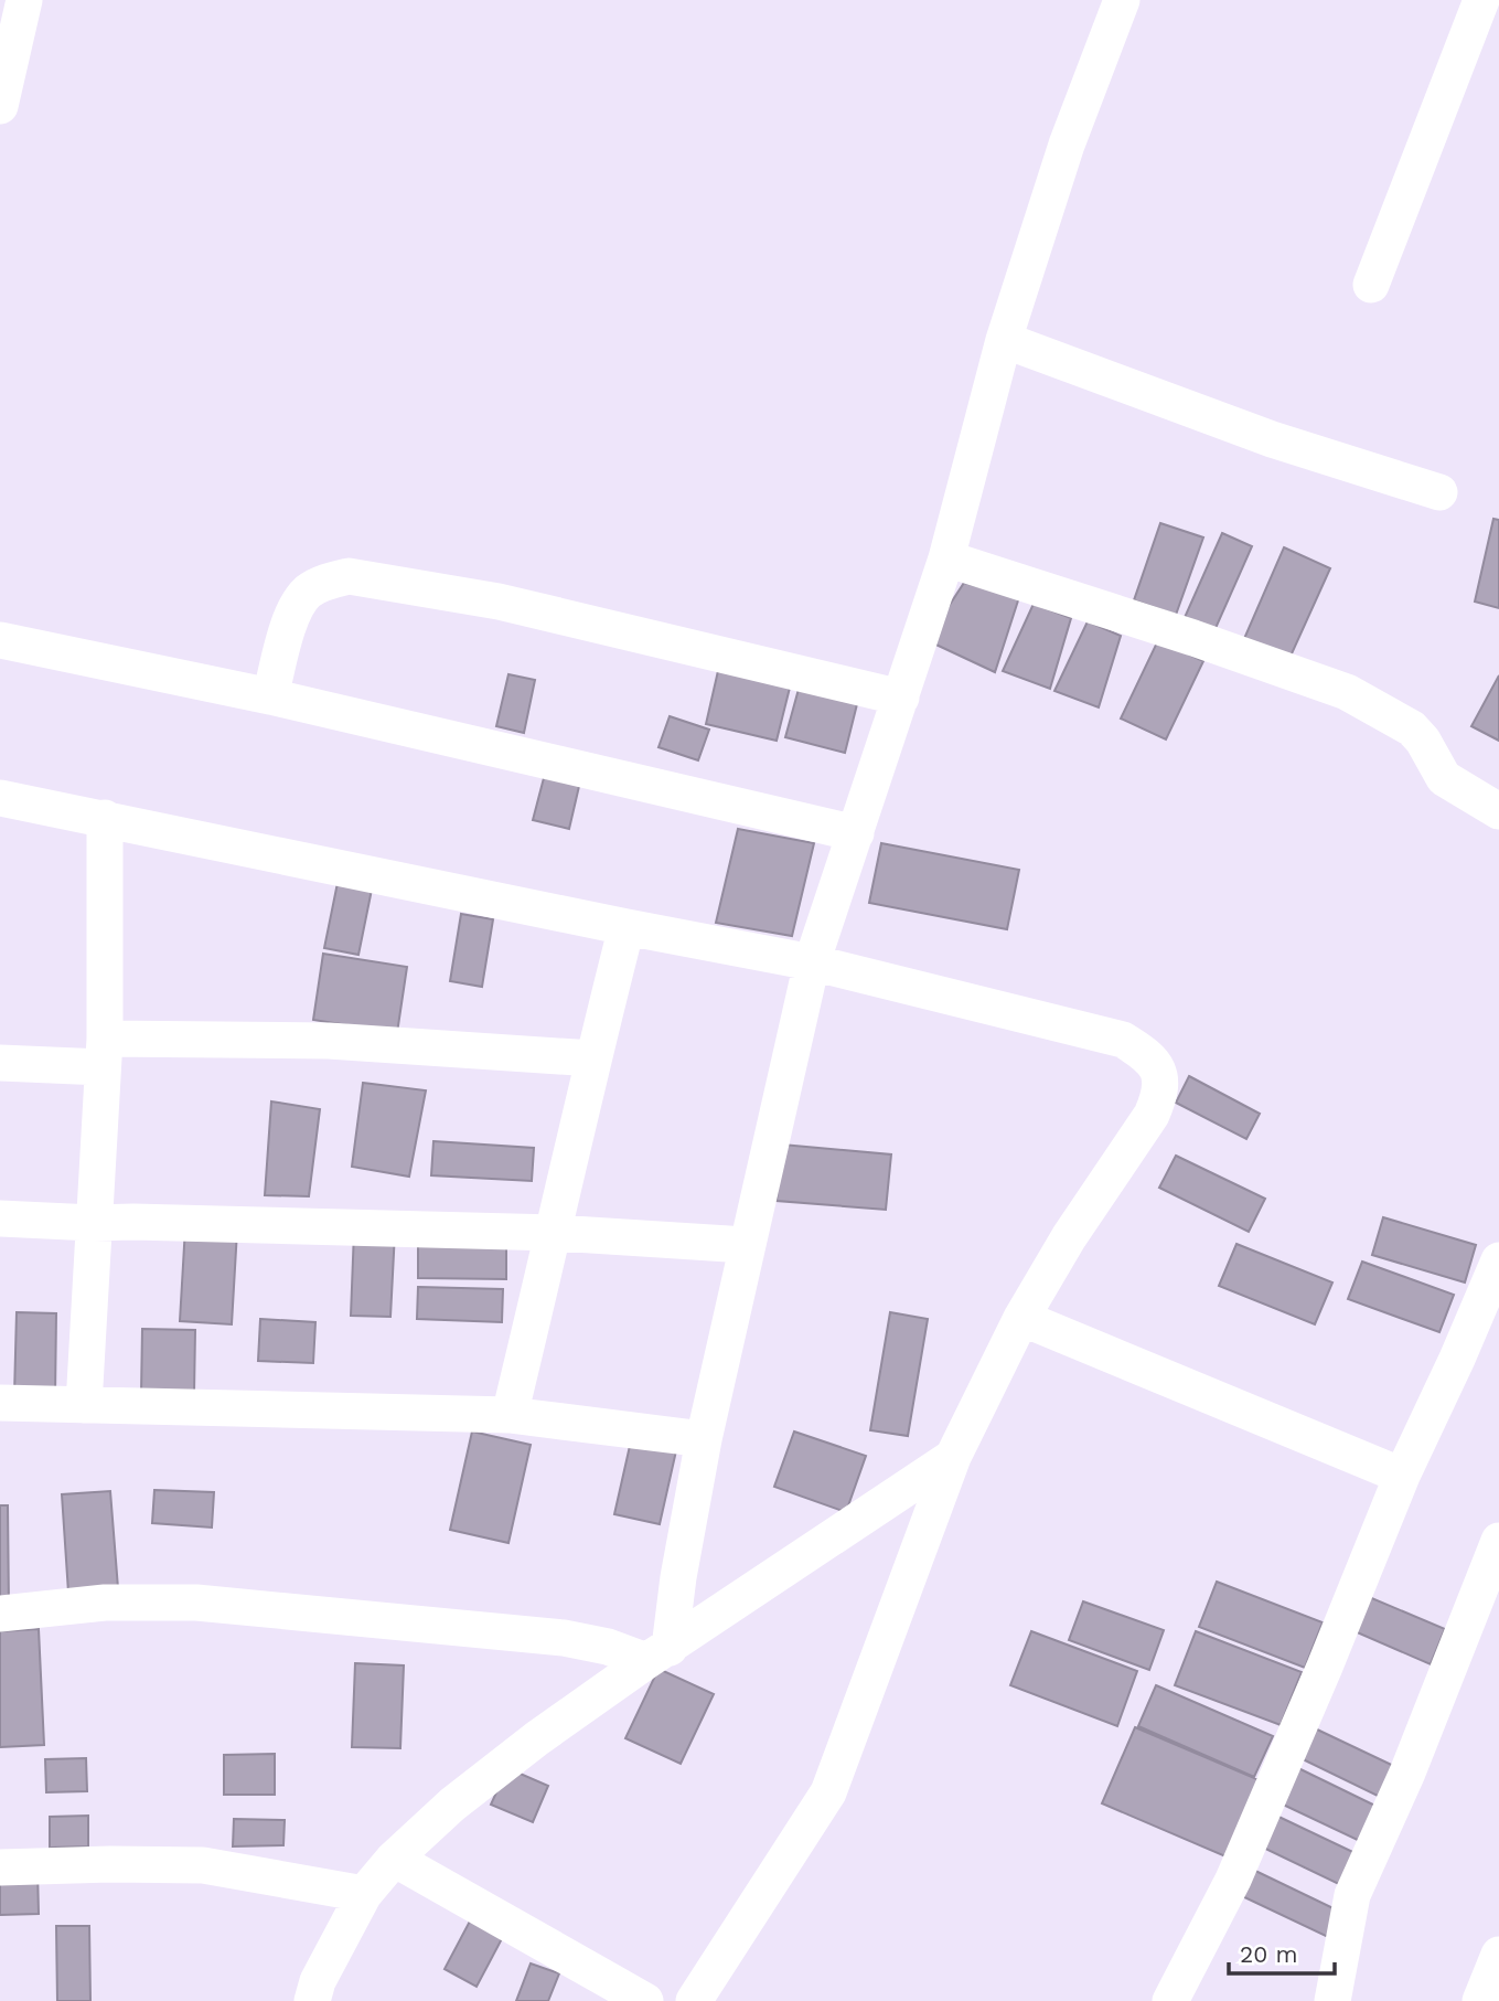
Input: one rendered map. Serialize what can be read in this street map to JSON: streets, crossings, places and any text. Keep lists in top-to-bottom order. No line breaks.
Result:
{"scale_bar":"20 m"}
